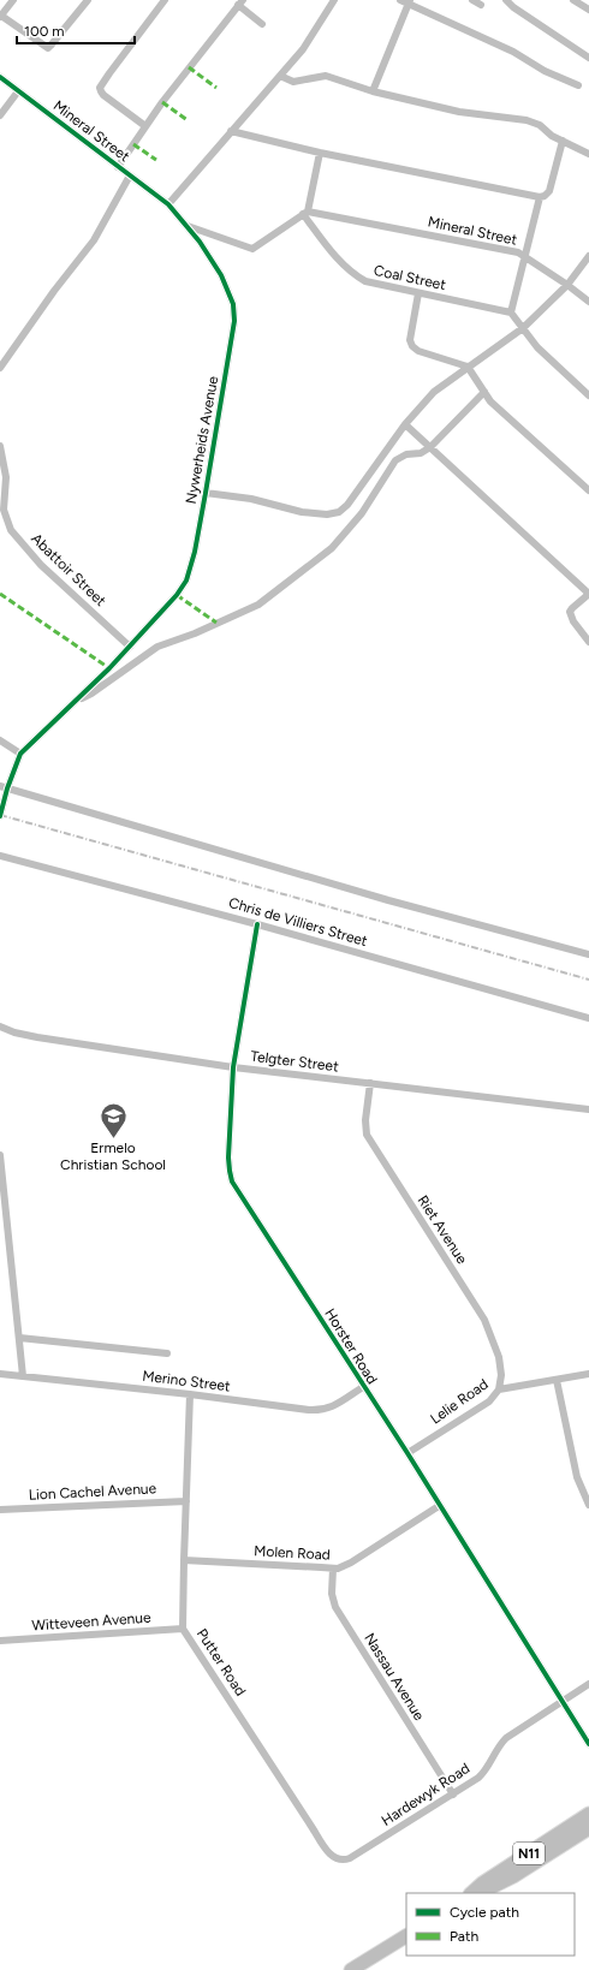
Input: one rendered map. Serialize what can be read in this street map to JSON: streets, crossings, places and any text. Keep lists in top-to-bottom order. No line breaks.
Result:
{"streets":{"highway":["N11"],"street":["Mineral Street","Coal Street","Nywerheids Avenue","Abattoir Street","Chris de Villiers Street","Telgter Street","Riet Avenue","Horster Road","Merino Street","Lelie Road","Lion Cachel Avenue","Molen Road","Witteveen Avenue","Putter Road","Nassau Avenue","Hardewyk Road"]},"crossings":[["Mineral Street","Coal Street"],["Mineral Street","Nywerheids Avenue"],["Nywerheids Avenue","Abattoir Street"],["Chris de Villiers Street","Horster Road"],["Telgter Street","Riet Avenue"],["Telgter Street","Horster Road"],["Riet Avenue","Lelie Road"],["Horster Road","Merino Street"],["Horster Road","Lelie Road"],["Horster Road","Molen Road"],["Horster Road","Hardewyk Road"],["Merino Street","Putter Road"],["Lion Cachel Avenue","Putter Road"],["Molen Road","Putter Road"],["Molen Road","Nassau Avenue"],["Witteveen Avenue","Putter Road"],["Putter Road","Hardewyk Road"],["Nassau Avenue","Hardewyk Road"]],"places":{"school or university":["Ermelo Christian School"]},"legend":["Cycle path","Path"],"scale_bar":"100 m"}
